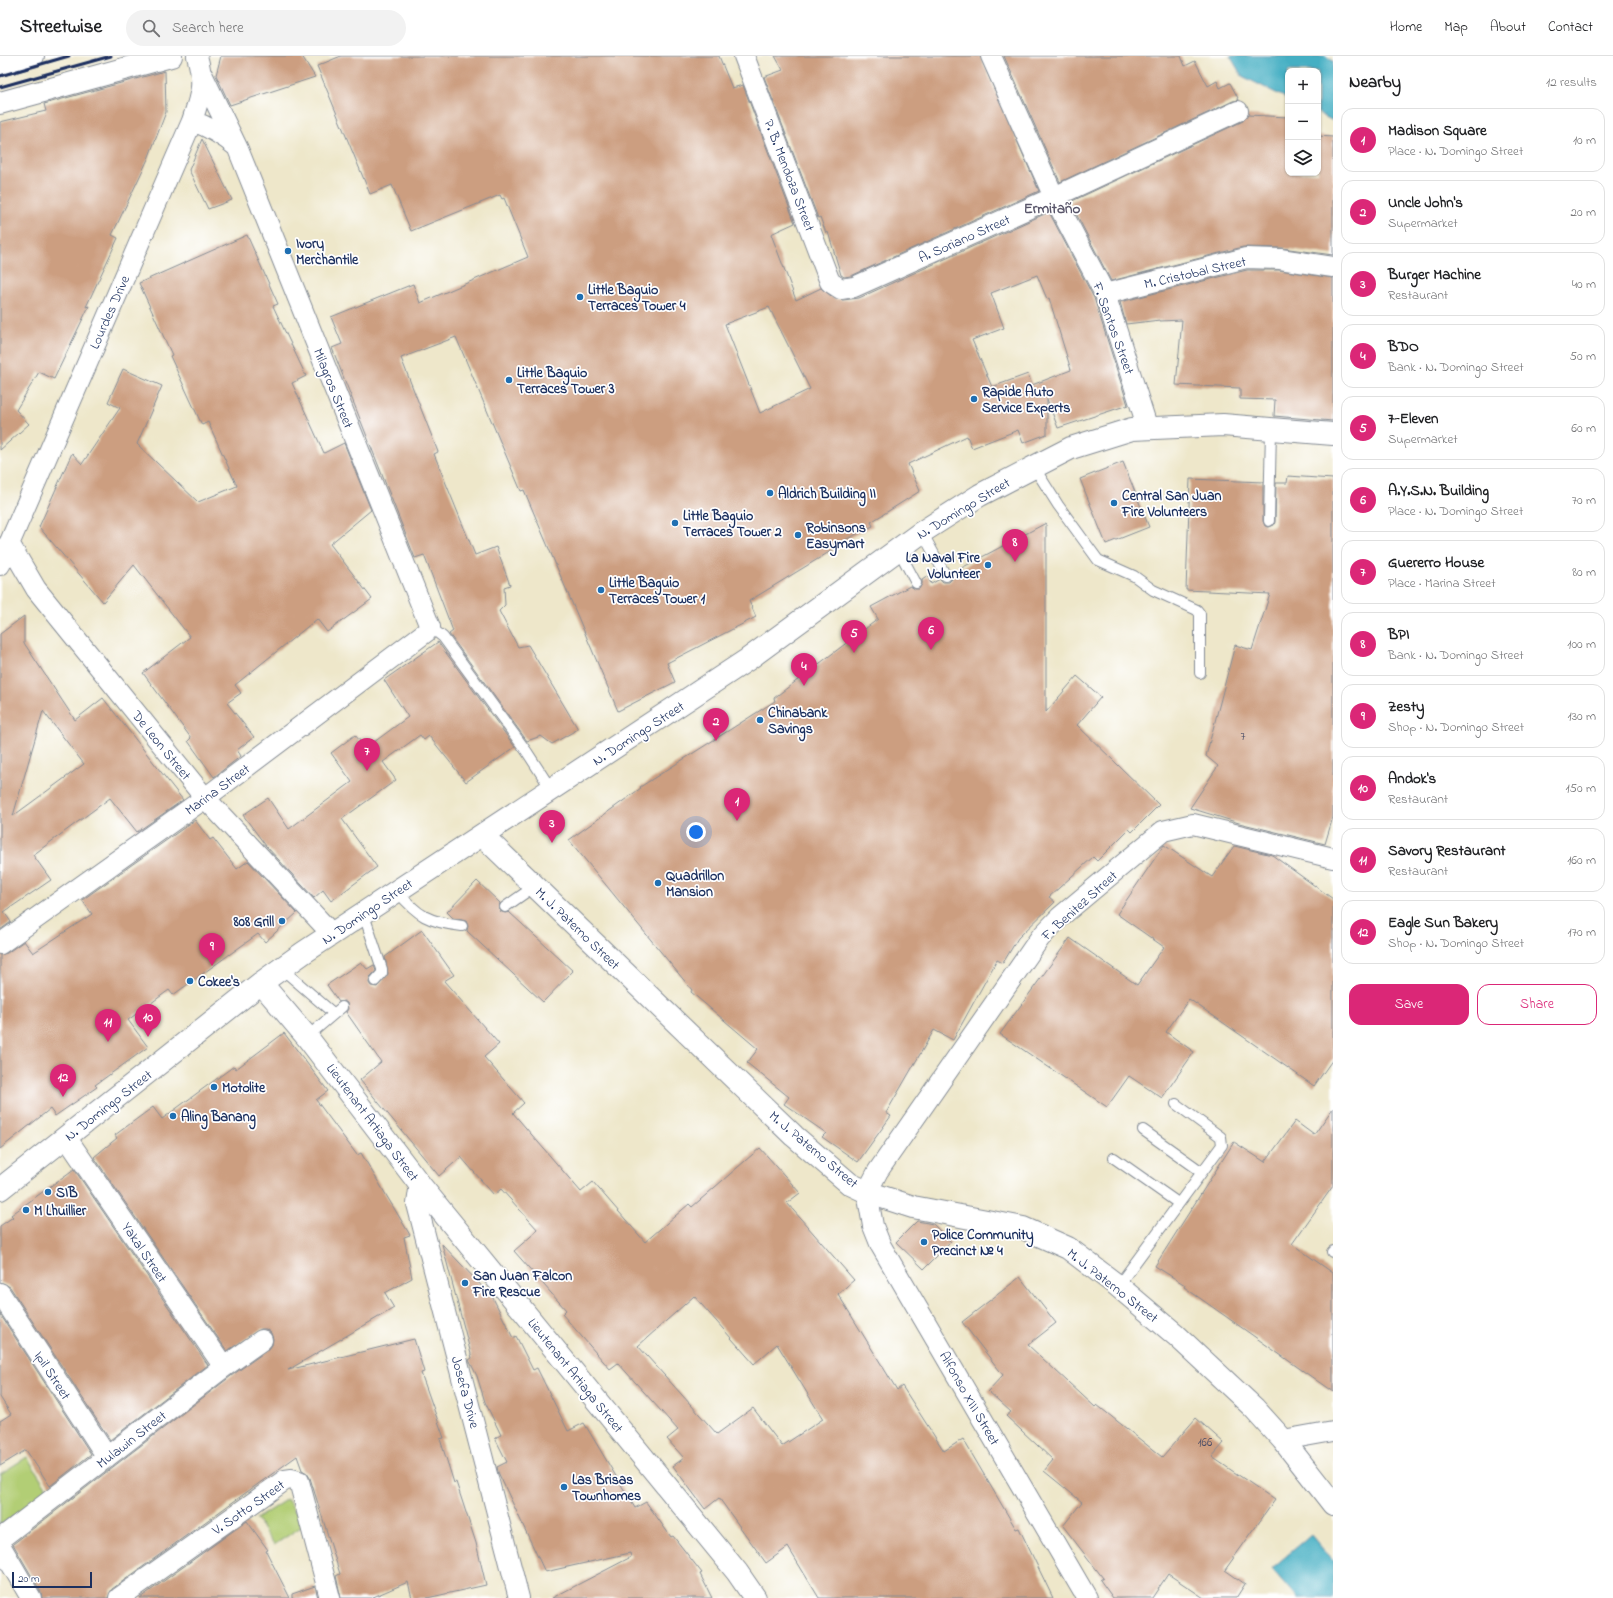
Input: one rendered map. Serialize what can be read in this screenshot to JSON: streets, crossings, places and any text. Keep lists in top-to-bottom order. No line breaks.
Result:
{"streets":{"main road":["N. Domingo Street","M. J. Paterno Street","Lieutenant Artiaga Street"],"street":["P. B. Mendoza Street","A. Soriano Street","M. Cristobal Street","Lourdes Drive","F. Santos Street","Milagros Street","De Leon Street","Marina Street","F. Benitez Street","Yakal Street","Ipil Street","Josefa Drive","Alfonso XIII Street","Mulawin Street","V. Sotto Street"]},"crossings":[["P. B. Mendoza Street","A. Soriano Street"],["A. Soriano Street","F. Santos Street"],["M. Cristobal Street","F. Santos Street"],["Lourdes Drive","Milagros Street"],["Lourdes Drive","De Leon Street"],["F. Santos Street","N. Domingo Street"],["Milagros Street","Marina Street"],["N. Domingo Street","De Leon Street"],["N. Domingo Street","M. J. Paterno Street"],["N. Domingo Street","Lieutenant Artiaga Street"],["N. Domingo Street","Yakal Street"],["De Leon Street","Marina Street"],["F. Benitez Street","M. J. Paterno Street"],["F. Benitez Street","Alfonso XIII Street"],["M. J. Paterno Street","Alfonso XIII Street"],["Lieutenant Artiaga Street","Josefa Drive"],["Yakal Street","Mulawin Street"],["Ipil Street","Mulawin Street"]],"districts":["Ermitaño"],"places":["Ivory Merchantile","Little Baguio Terraces Tower 4","Little Baguio Terraces Tower 3","Rapide Auto Service Experts","Aldrich Building II","Central San Juan Fire Volunteers","Little Baguio Terraces Tower 2","Robinsons Easymart","La Naval Fire Volunteer","Little Baguio Terraces Tower 1","Chinabank Savings","Quadrillon Mansion","808 Grill","Cokee's","Motolite","Aling Banang","SIB","M Lhuillier","Police Community Precinct № 4","San Juan Falcon Fire Rescue","Las Brisas Townhomes"],"house_numbers":["7","166"],"scale_bar":"20 m","page":{"header":"Streetwise","search":"Search here","nav":["Home","Map","About","Contact"],"heading":["Nearby","12 results"],"map_buttons":["+","−"],"list":[{"mark":"1","name":"Madison Square","note":"Place · N. Domingo Street","value":"10 m"},{"mark":"2","name":"Uncle John's","note":"Supermarket","value":"20 m"},{"mark":"3","name":"Burger Machine","note":"Restaurant","value":"40 m"},{"mark":"4","name":"BDO","note":"Bank · N. Domingo Street","value":"50 m"},{"mark":"5","name":"7-Eleven","note":"Supermarket","value":"60 m"},{"mark":"6","name":"A.Y.S.N. Building","note":"Place · N. Domingo Street","value":"70 m"},{"mark":"7","name":"Guererro House","note":"Place · Marina Street","value":"80 m"},{"mark":"8","name":"BPI","note":"Bank · N. Domingo Street","value":"100 m"},{"mark":"9","name":"Zesty","note":"Shop · N. Domingo Street","value":"130 m"},{"mark":"10","name":"Andok's","note":"Restaurant","value":"150 m"},{"mark":"11","name":"Savory Restaurant","note":"Restaurant","value":"160 m"},{"mark":"12","name":"Eagle Sun Bakery","note":"Shop · N. Domingo Street","value":"170 m"}],"pins":["8","6","5","4","2","7","1","3","9","10","11","12"],"buttons":["Save","Share"],"scale":"20 m"}}
